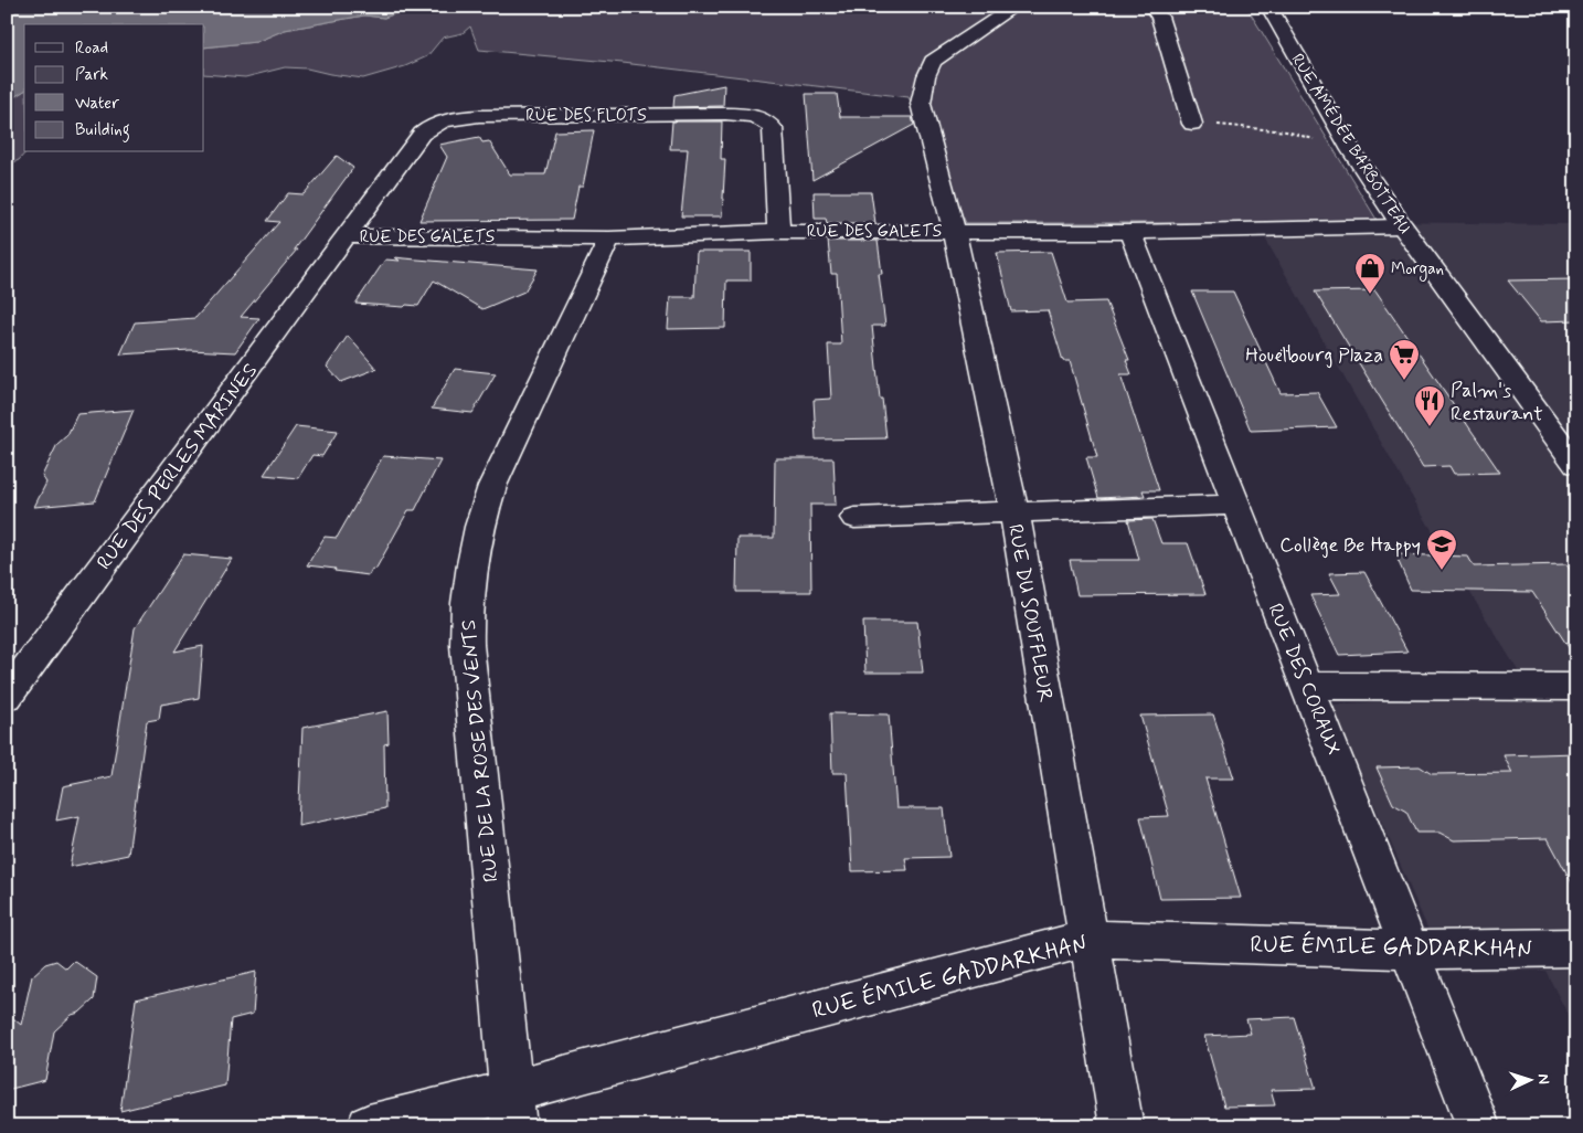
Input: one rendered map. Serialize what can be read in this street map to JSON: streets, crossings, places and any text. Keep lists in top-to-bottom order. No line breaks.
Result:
{"streets":{"street":["RUE DES FLOTS","RUE AMÉDÉE BARBOTTEAU","RUE DES GALETS","RUE DES PERLES MARINES","RUE DU SOUFFLEUR","RUE DES CORAUX","RUE DE LA ROSE DES VENTS","RUE ÉMILE GADDARKHAN"]},"crossings":[["RUE DES FLOTS","RUE DES GALETS"],["RUE DES FLOTS","RUE DES PERLES MARINES"],["RUE AMÉDÉE BARBOTTEAU","RUE DES GALETS"],["RUE DES GALETS","RUE DES PERLES MARINES"],["RUE DES GALETS","RUE DU SOUFFLEUR"],["RUE DES GALETS","RUE DES CORAUX"],["RUE DES GALETS","RUE DE LA ROSE DES VENTS"],["RUE DU SOUFFLEUR","RUE ÉMILE GADDARKHAN"],["RUE DES CORAUX","RUE ÉMILE GADDARKHAN"],["RUE DE LA ROSE DES VENTS","RUE ÉMILE GADDARKHAN"]],"places":{"shop":["Morgan"],"supermarket":["Houëlbourg Plaza"],"restaurant":["Palm's Restaurant"],"school or university":["Collège Be Happy"]},"legend":["Road","Park","Water","Building"],"north":"right"}
